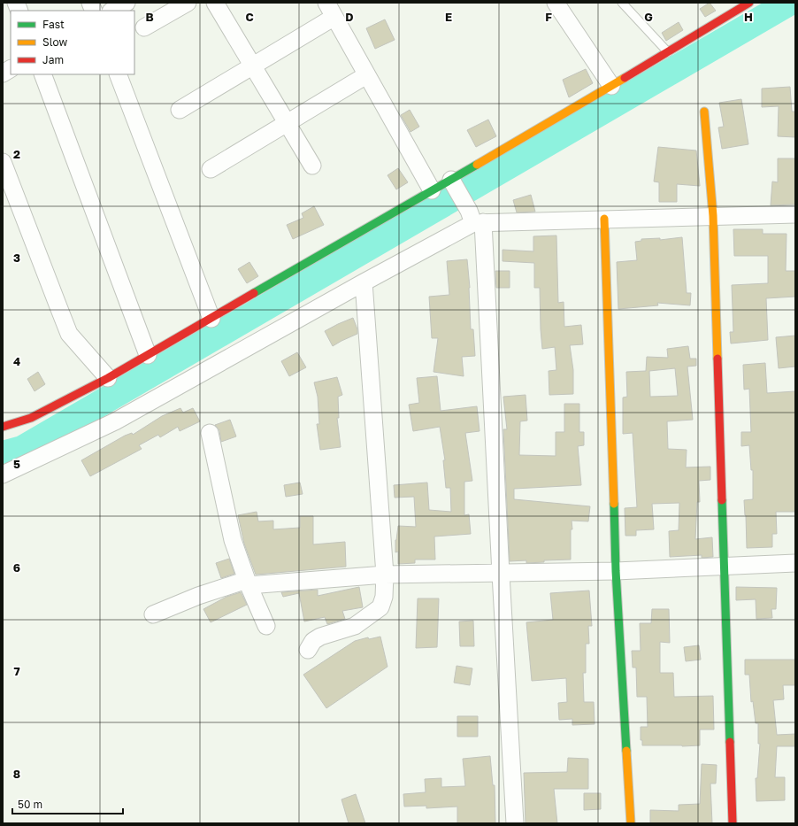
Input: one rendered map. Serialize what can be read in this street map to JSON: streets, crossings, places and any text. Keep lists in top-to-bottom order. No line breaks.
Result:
{"legend":["Fast","Slow","Jam"],"scale_bar":"50 m","grid":{"columns":["B","C","D","E","F","G","H"],"rows":["2","3","4","5","6","7","8"]}}
